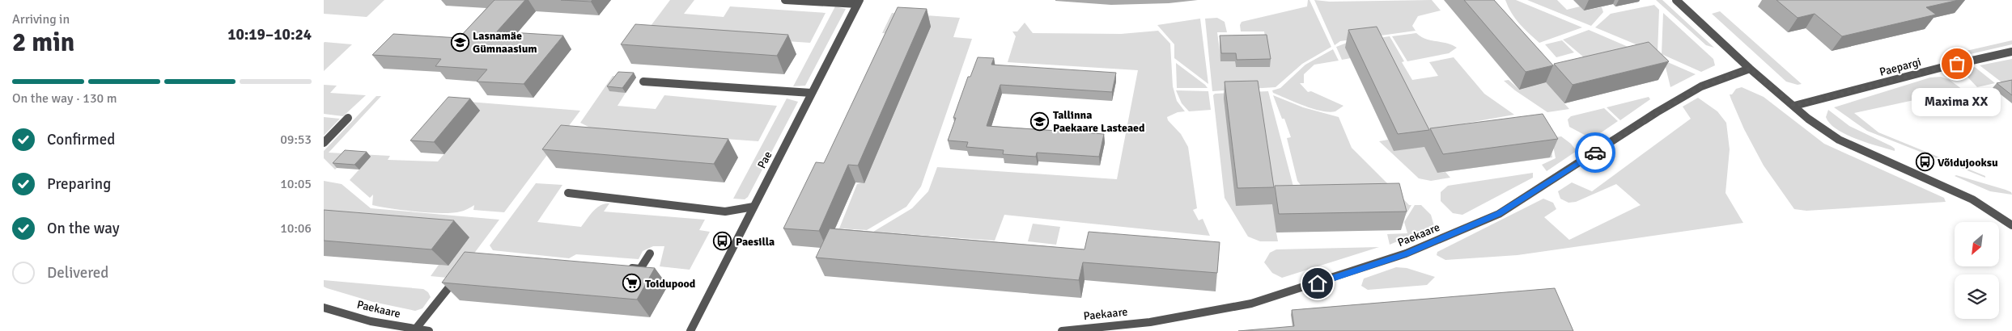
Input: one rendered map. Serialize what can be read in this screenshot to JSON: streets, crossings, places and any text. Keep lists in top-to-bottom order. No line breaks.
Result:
{"streets":{"street":["Paepargi","Pae","Paekaare"]},"places":{"school or university":["Lasnamäe Gümnaasium","Tallinna Paekaare Lasteaed"],"other":["Maxima XX"],"bus stop":["Võidujooksu","Paesilla"],"supermarket":["Toidupood"]},"north":"bottom left","page":{"heading":["2 min","Arriving in","10:19–10:24"],"bar":"On the way · 130 m","bubble":"Maxima XX","list":[["Confirmed","09:53"],["Preparing","10:05"],["On the way","10:06"],"Delivered"]}}
